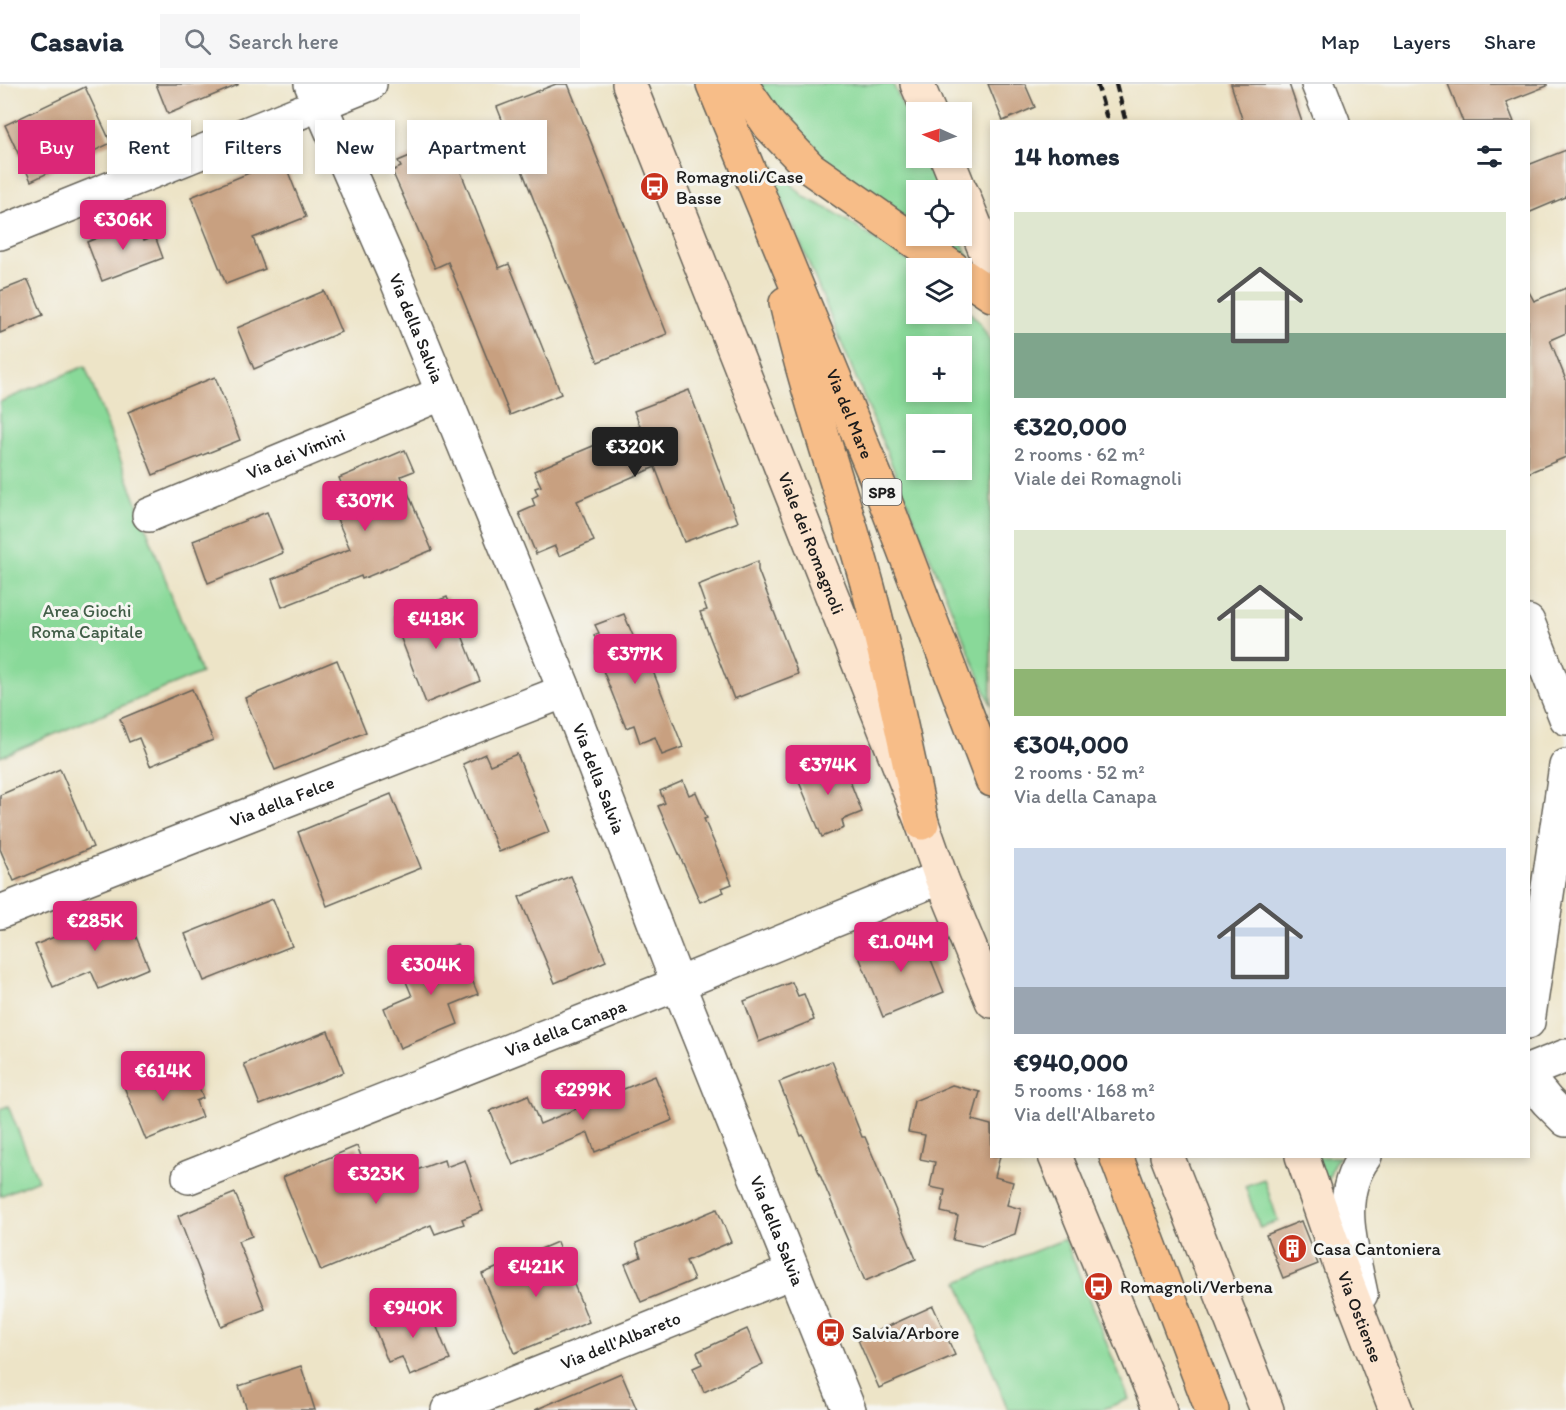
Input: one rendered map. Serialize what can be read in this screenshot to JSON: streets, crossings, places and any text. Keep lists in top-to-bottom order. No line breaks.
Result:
{"streets":{"main road":["Via del Mare","SP8","Viale dei Romagnoli","Via Ostiense"],"street":["Via della Salvia","Via dei Vimini","Via della Felce","Via della Canapa","Via dell'Albareto"]},"crossings":[["Via della Salvia","Via dei Vimini"],["Via della Salvia","Via della Felce"],["Via della Salvia","Via della Canapa"],["Via della Salvia","Via dell'Albareto"],["Viale dei Romagnoli","Via della Canapa"]],"parks":["Area Giochi Roma Capitale"],"places":{"bus stop":["Romagnoli/Case Basse","Romagnoli/Verbena","Salvia/Arbore"],"building":["Casa Cantoniera"]},"north":"left","page":{"header":"Casavia","search":"Search here","nav":["Map","Layers","Share"],"map_buttons":["+","−"],"chip":["Buy","Rent","Filters","New","Apartment"],"heading":"14 homes","list":[{"name":"€320,000","note":"2 rooms · 62 m² · Viale dei Romagnoli"},{"name":"€304,000","note":"2 rooms · 52 m² · Via della Canapa"},{"name":"€940,000","note":"5 rooms · 168 m² · Via dell'Albareto"}],"price":["€306K","€320K","€307K","€418K","€377K","€374K","€285K","€1.04M","€304K","€614K","€299K","€323K","€421K","€940K"]}}
